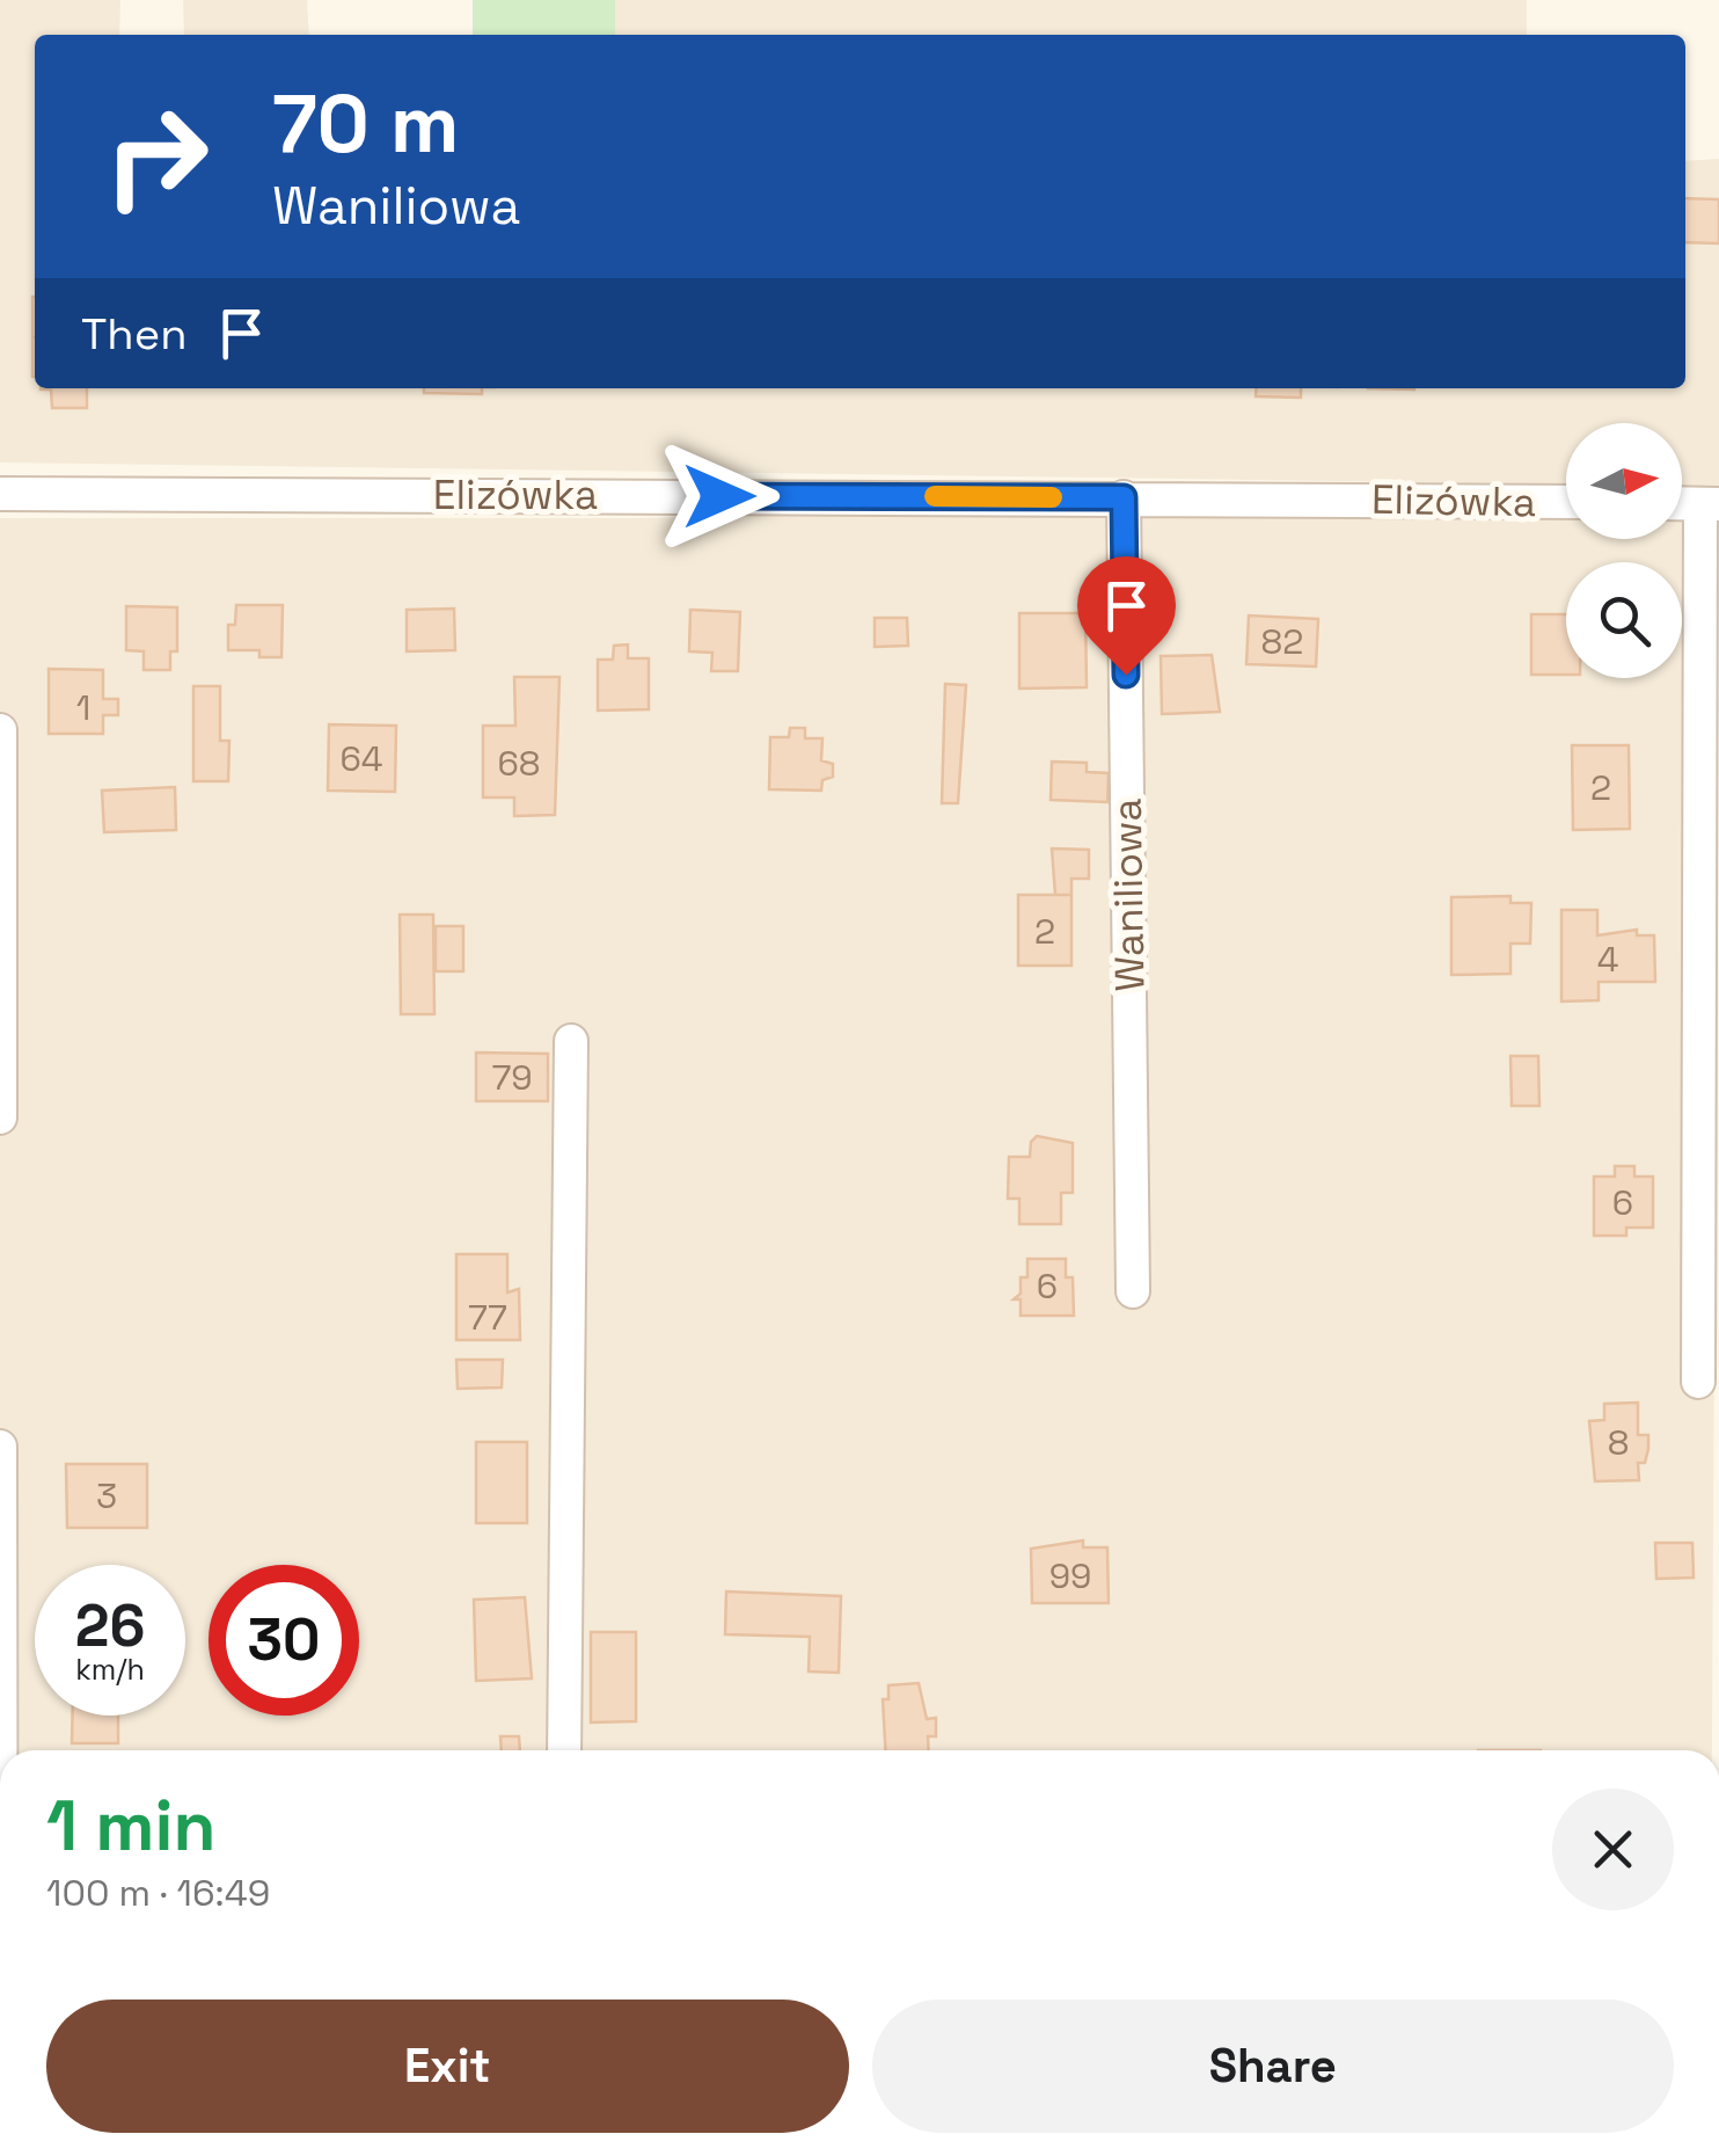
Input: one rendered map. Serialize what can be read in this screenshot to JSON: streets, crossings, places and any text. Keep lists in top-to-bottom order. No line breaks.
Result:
{"streets":{"street":["Elizówka","Waniliowa"]},"crossings":[["Elizówka","Waniliowa"]],"house_numbers":["82","1","64","68","2","2","4","79","6","6","77","8","3","99"],"north":"right","page":{"turn":["70 m","Waniliowa"],"then":"Then","speed":"26 km/h","limit":"30","heading":["1 min","100 m · 16:49"],"buttons":["Exit","Share"]}}
